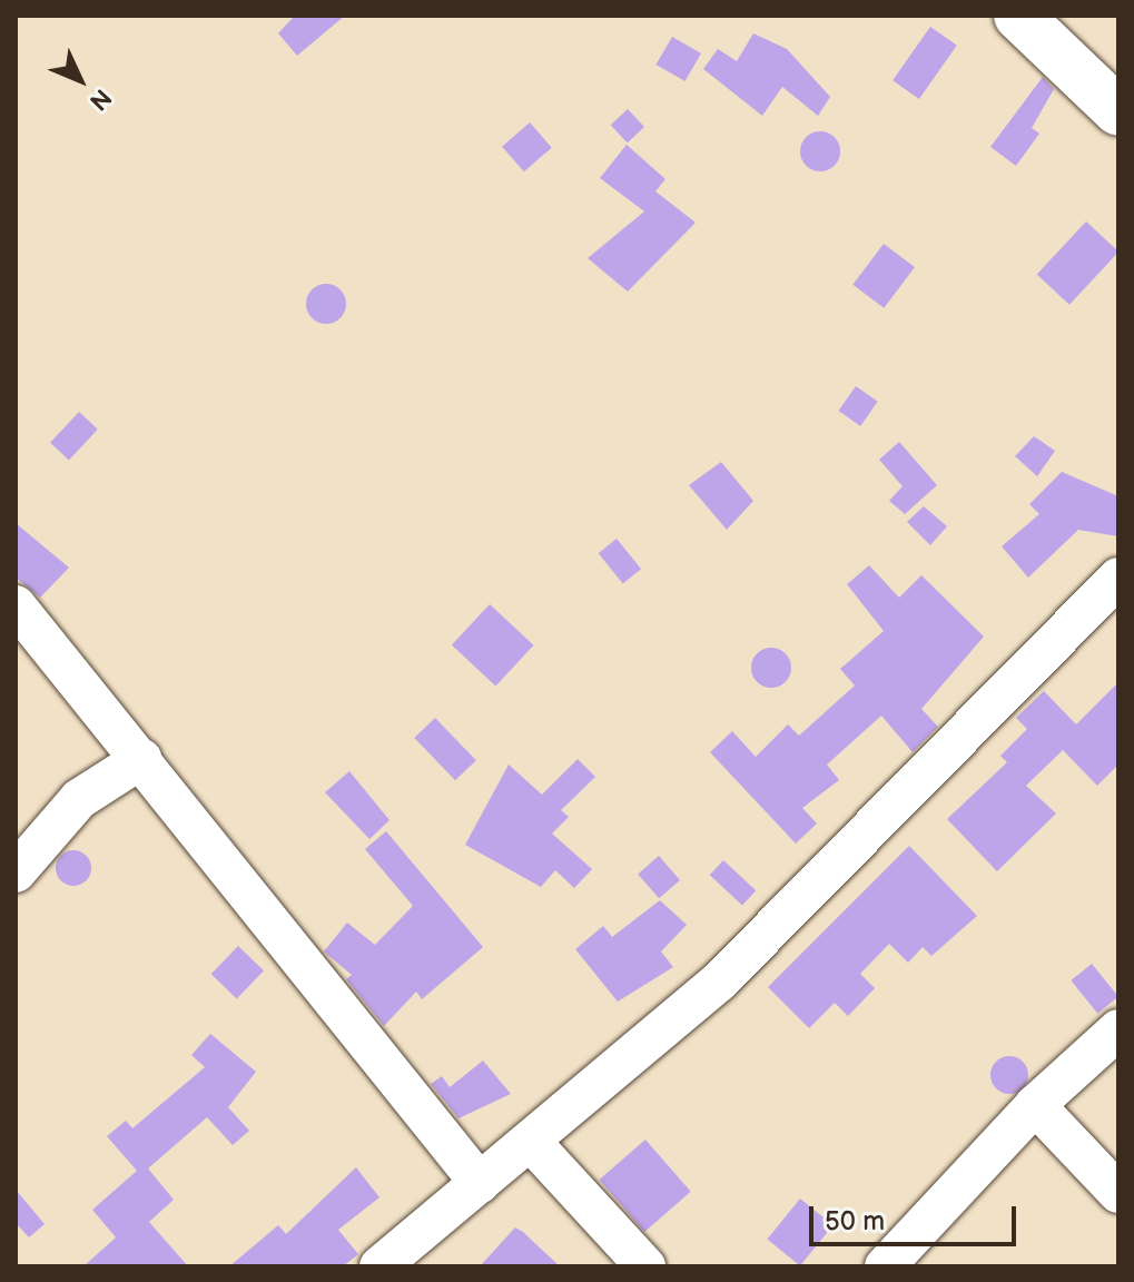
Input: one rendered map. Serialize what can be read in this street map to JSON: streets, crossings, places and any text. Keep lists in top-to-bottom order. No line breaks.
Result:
{"scale_bar":"50 m","north":"bottom right"}
